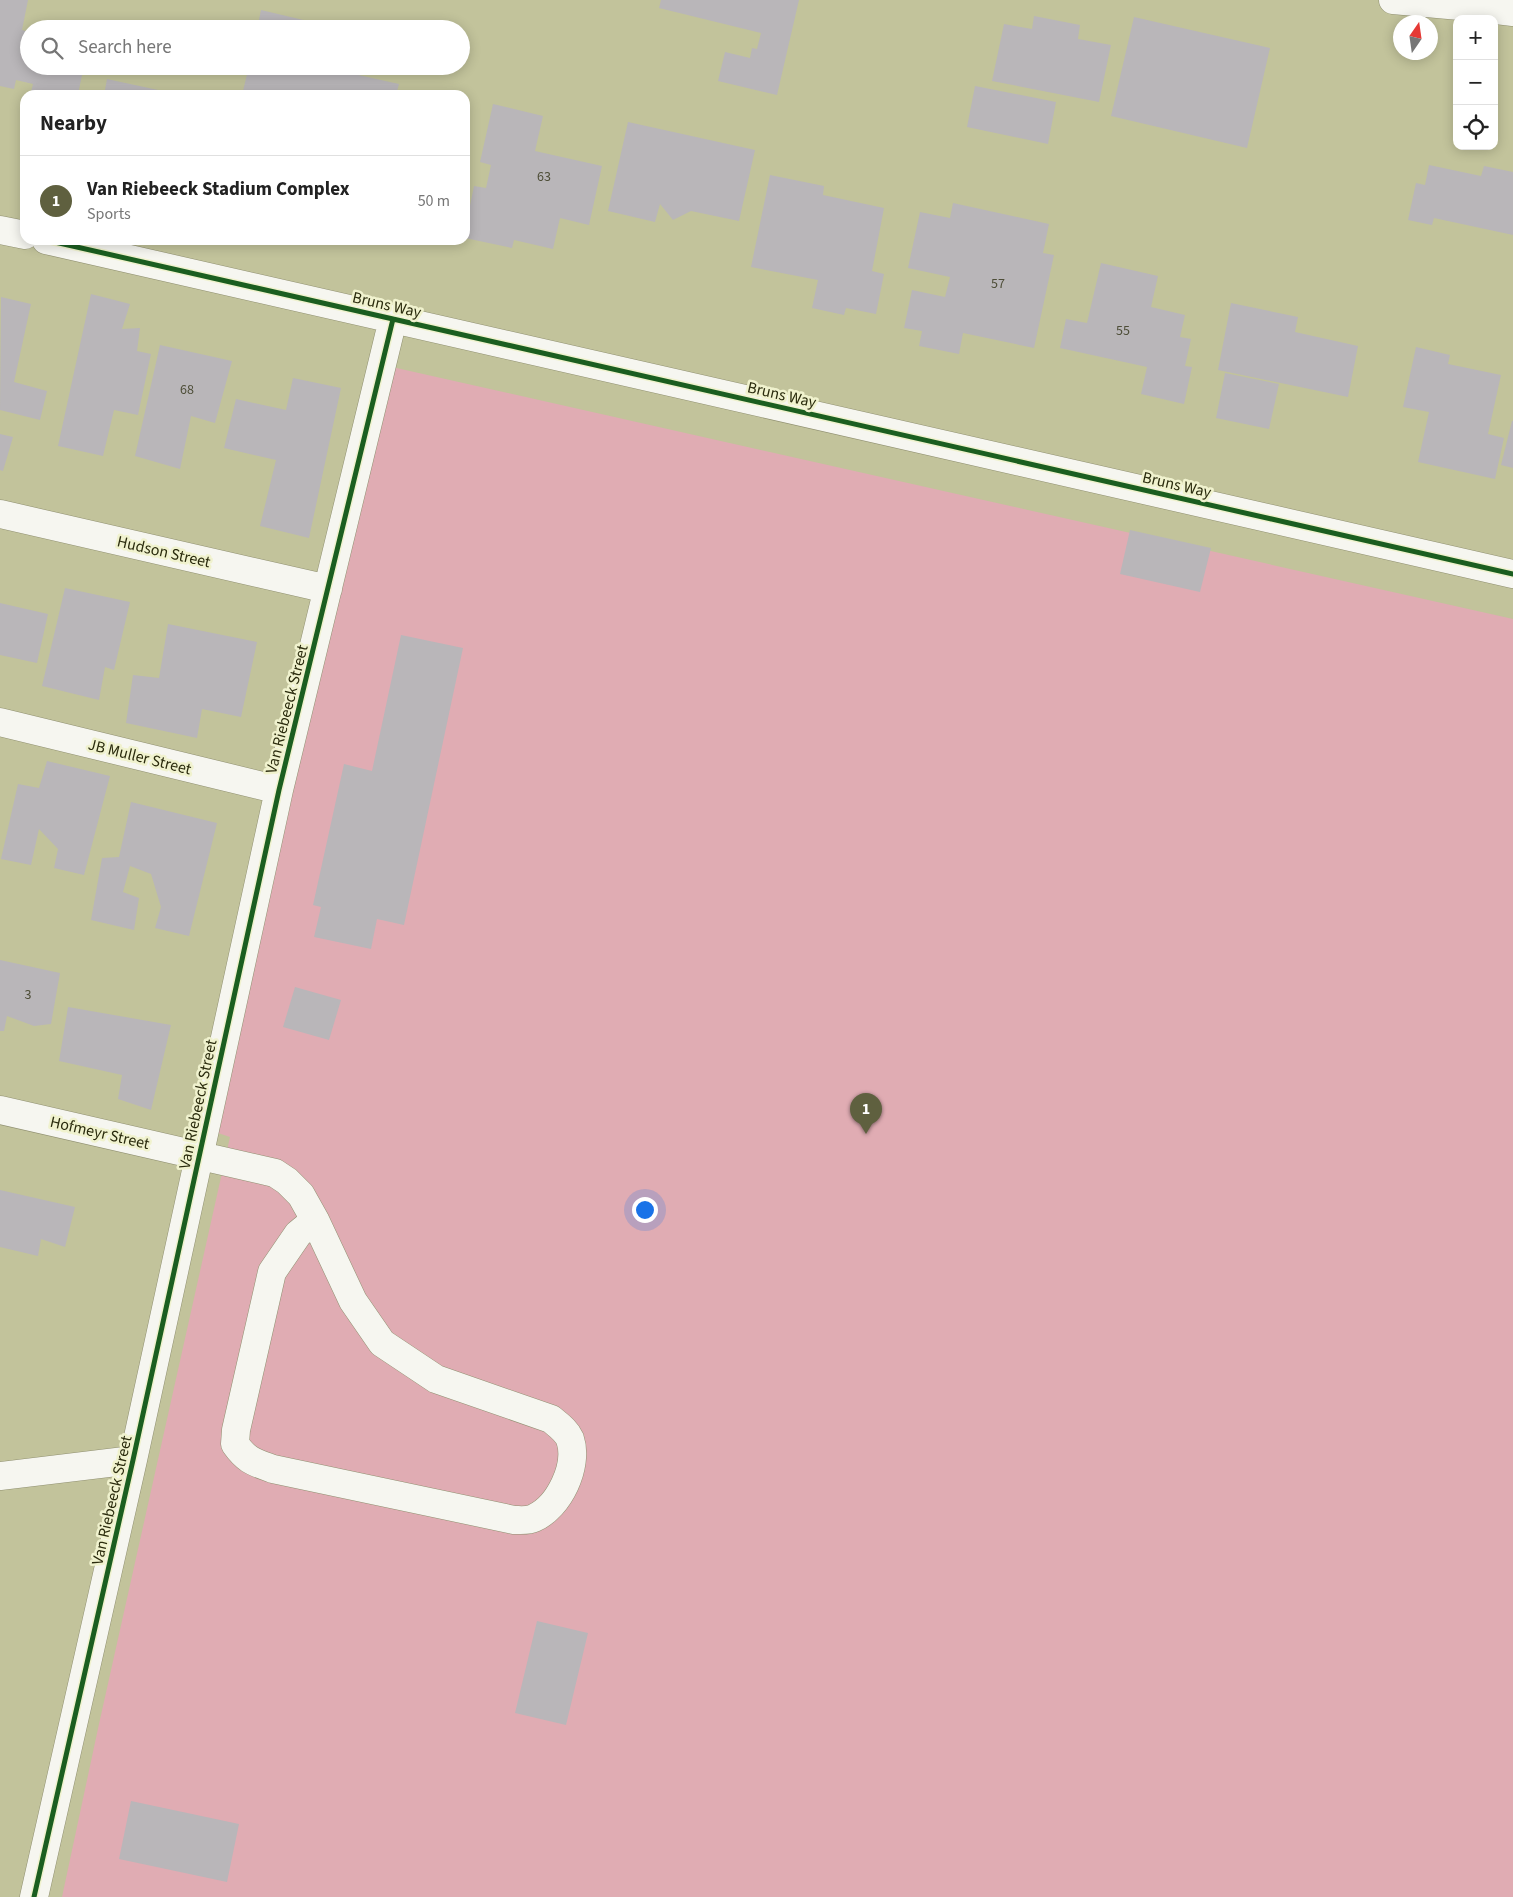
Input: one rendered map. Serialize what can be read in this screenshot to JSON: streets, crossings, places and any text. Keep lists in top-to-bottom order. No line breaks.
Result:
{"streets":{"street":["Bruns Way","Hudson Street","Van Riebeeck Street","JB Muller Street","Hofmeyr Street"]},"crossings":[["Bruns Way","Van Riebeeck Street"],["Hudson Street","Van Riebeeck Street"],["Van Riebeeck Street","JB Muller Street"],["Van Riebeeck Street","Hofmeyr Street"]],"house_numbers":["63","57","55","68","3"],"north":"top","page":{"map_buttons":["+","−"],"search":"Search here","heading":"Nearby","list":[{"mark":"1","name":"Van Riebeeck Stadium Complex","note":"Sports","value":"50 m"}],"pins":"1"}}
